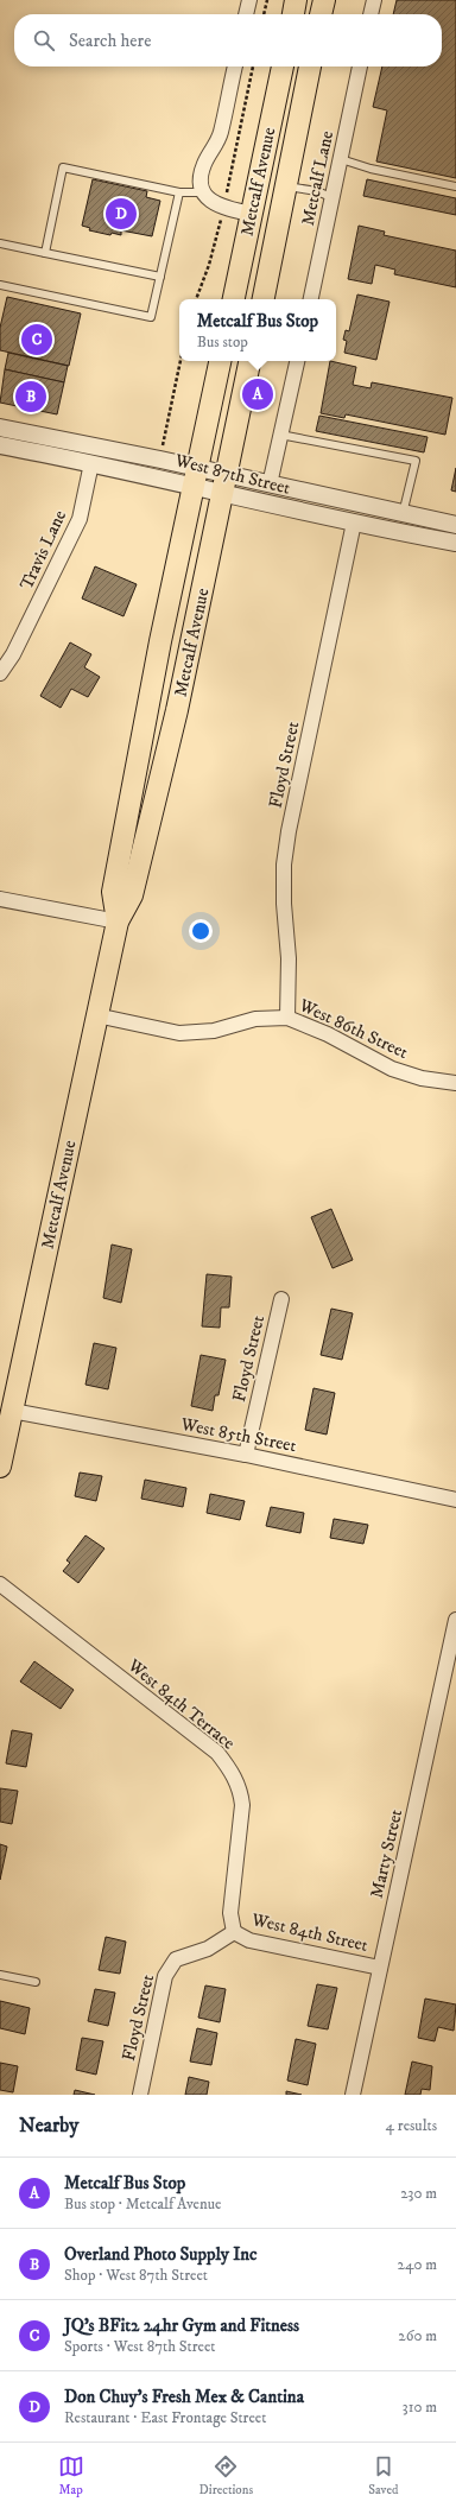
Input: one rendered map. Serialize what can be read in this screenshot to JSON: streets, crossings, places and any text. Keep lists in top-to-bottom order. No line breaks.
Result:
{"streets":{"main road":["Metcalf Avenue"],"street":["Metcalf Lane","West 87th Street","Travis Lane","Floyd Street","West 86th Street","West 85th Street","West 84th Terrace","Marty Street","West 84th Street"]},"crossings":[["Metcalf Avenue","West 87th Street"],["Metcalf Avenue","West 86th Street"],["Metcalf Avenue","West 85th Street"],["West 87th Street","Travis Lane"],["West 87th Street","Floyd Street"],["Floyd Street","West 86th Street"],["Floyd Street","West 85th Street"],["Floyd Street","West 84th Terrace"],["Floyd Street","West 84th Street"],["West 84th Terrace","West 84th Street"],["Marty Street","West 84th Street"]],"page":{"search":"Search here","pins":["D","C","A","B"],"popup":["Metcalf Bus Stop","Bus stop"],"heading":["Nearby","4 results"],"list":[{"mark":"A","name":"Metcalf Bus Stop","note":"Bus stop · Metcalf Avenue","value":"230 m"},{"mark":"B","name":"Overland Photo Supply Inc","note":"Shop · West 87th Street","value":"240 m"},{"mark":"C","name":"JQ's BFit2 24hr Gym and Fitness","note":"Sports · West 87th Street","value":"260 m"},{"mark":"D","name":"Don Chuy's Fresh Mex & Cantina","note":"Restaurant · East Frontage Street","value":"310 m"}],"nav":["Map","Directions","Saved"]}}
